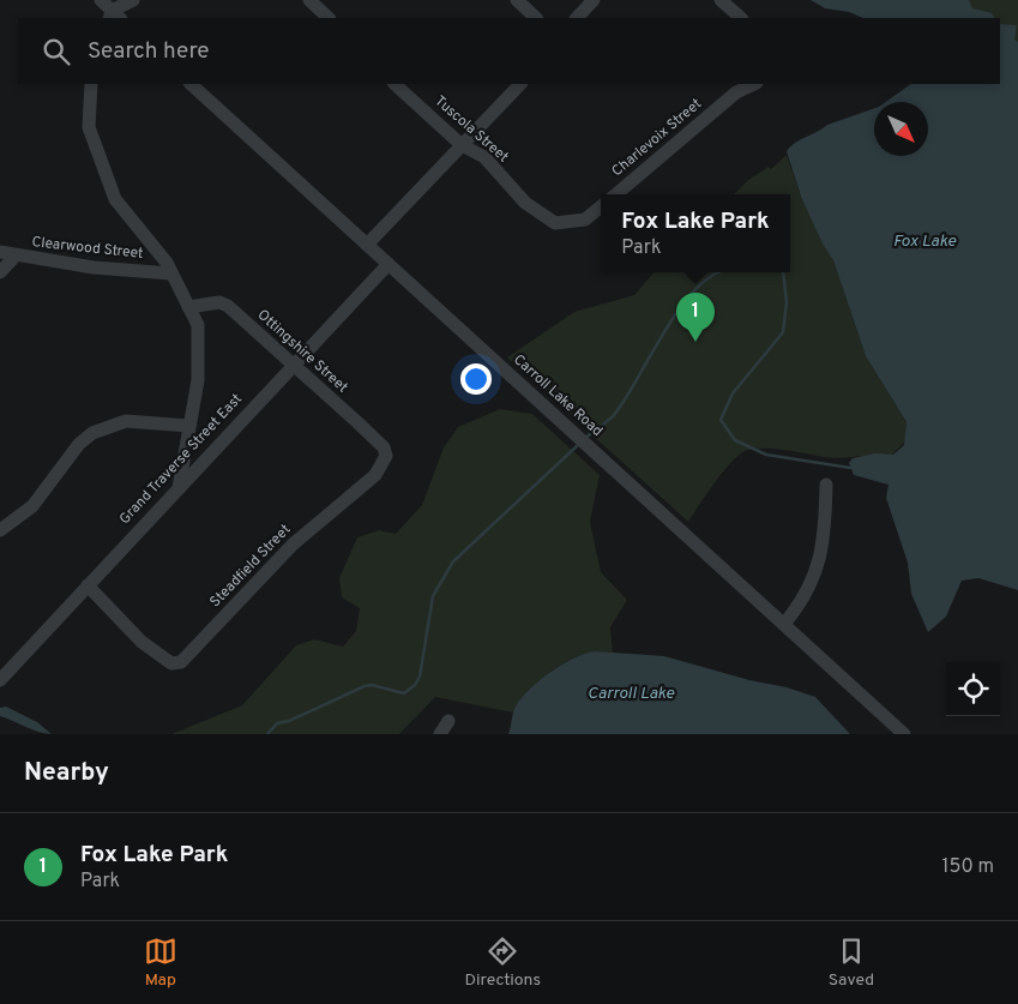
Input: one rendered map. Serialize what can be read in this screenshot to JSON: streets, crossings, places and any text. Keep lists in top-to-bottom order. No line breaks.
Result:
{"streets":{"street":["Tuscola Street","Charlevoix Street","Clearwood Street","Ottingshire Street","Carroll Lake Road","Grand Traverse Street East","Steadfield Street"]},"crossings":[["Ottingshire Street","Grand Traverse Street East"],["Ottingshire Street","Steadfield Street"],["Carroll Lake Road","Grand Traverse Street East"],["Grand Traverse Street East","Steadfield Street"]],"water":["Fox Lake","Carroll Lake"],"north":"bottom right","page":{"search":"Search here","popup":["Fox Lake Park","Park"],"pins":"1","heading":"Nearby","list":[{"mark":"1","name":"Fox Lake Park","note":"Park","value":"150 m"}],"nav":["Map","Directions","Saved"]}}
